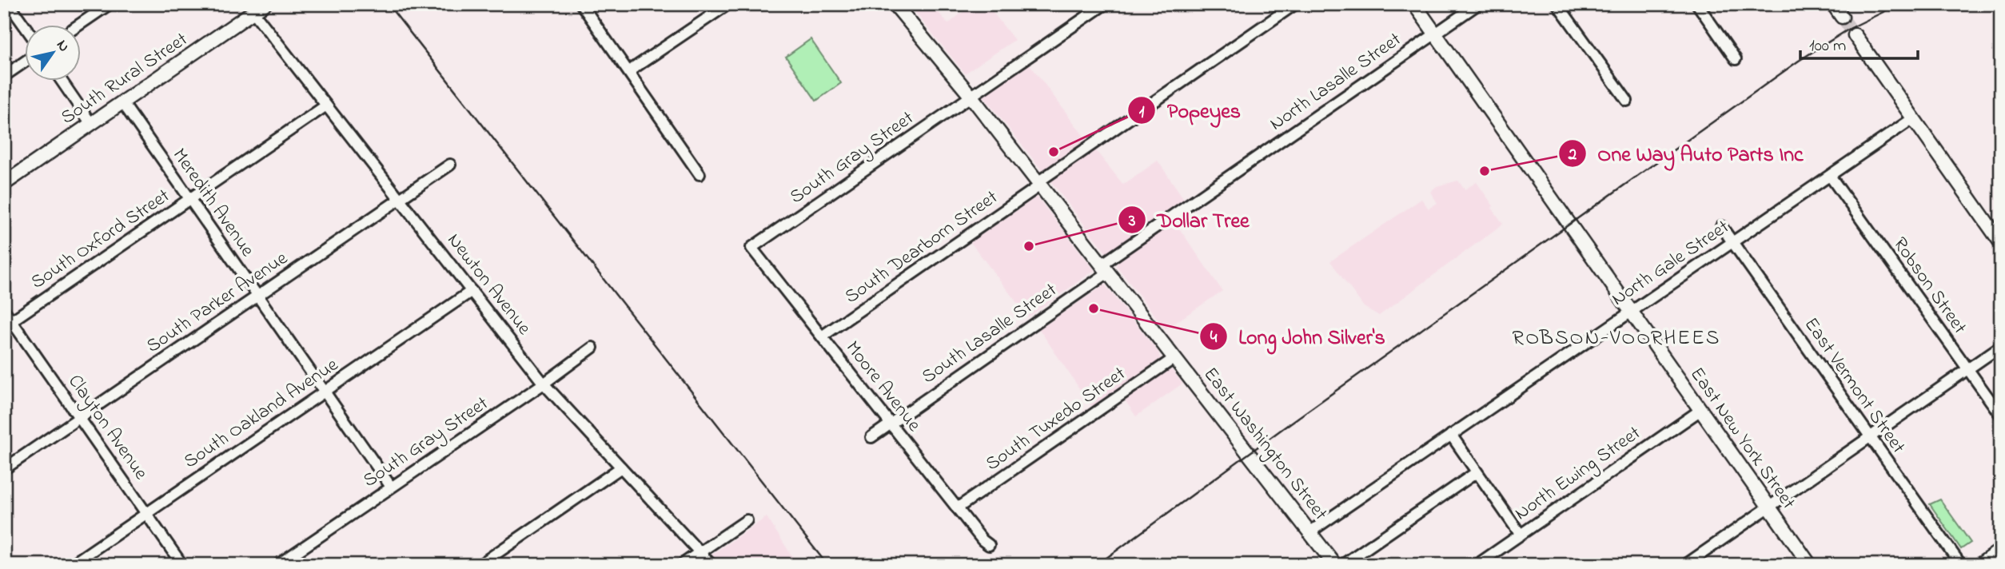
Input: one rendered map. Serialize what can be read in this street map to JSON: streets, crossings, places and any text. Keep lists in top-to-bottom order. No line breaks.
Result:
{"streets":{"main road":["South Rural Street","East New York Street","East Washington Street"],"street":["North Lasalle Street","South Gray Street","Meredith Avenue","South Oxford Street","South Dearborn Street","North Gale Street","Newton Avenue","Robson Street","South Parker Avenue","South Lasalle Street","East Vermont Street","Moore Avenue","South Oakland Avenue","South Tuxedo Street","Clayton Avenue","North Ewing Street"]},"crossings":[["South Rural Street","Meredith Avenue"],["South Rural Street","Newton Avenue"],["North Lasalle Street","South Lasalle Street"],["North Lasalle Street","East New York Street"],["North Lasalle Street","East Washington Street"],["South Gray Street","Meredith Avenue"],["South Gray Street","Newton Avenue"],["South Gray Street","Moore Avenue"],["South Gray Street","East Washington Street"],["Meredith Avenue","South Oxford Street"],["Meredith Avenue","South Parker Avenue"],["Meredith Avenue","South Oakland Avenue"],["South Oxford Street","Newton Avenue"],["South Oxford Street","Clayton Avenue"],["South Dearborn Street","Moore Avenue"],["South Dearborn Street","East Washington Street"],["North Gale Street","Robson Street"],["North Gale Street","East Vermont Street"],["North Gale Street","East New York Street"],["North Gale Street","East Washington Street"],["Newton Avenue","South Parker Avenue"],["Newton Avenue","South Oakland Avenue"],["South Parker Avenue","Clayton Avenue"],["South Lasalle Street","Moore Avenue"],["South Lasalle Street","East Washington Street"],["Moore Avenue","South Tuxedo Street"],["South Oakland Avenue","Clayton Avenue"],["South Tuxedo Street","East Washington Street"],["East New York Street","North Ewing Street"]],"districts":["ROBSON-VOORHEES"],"places":["Popeyes","One Way Auto Parts Inc","Dollar Tree","Long John Silver's"],"scale_bar":"100 m","north":"top right"}
